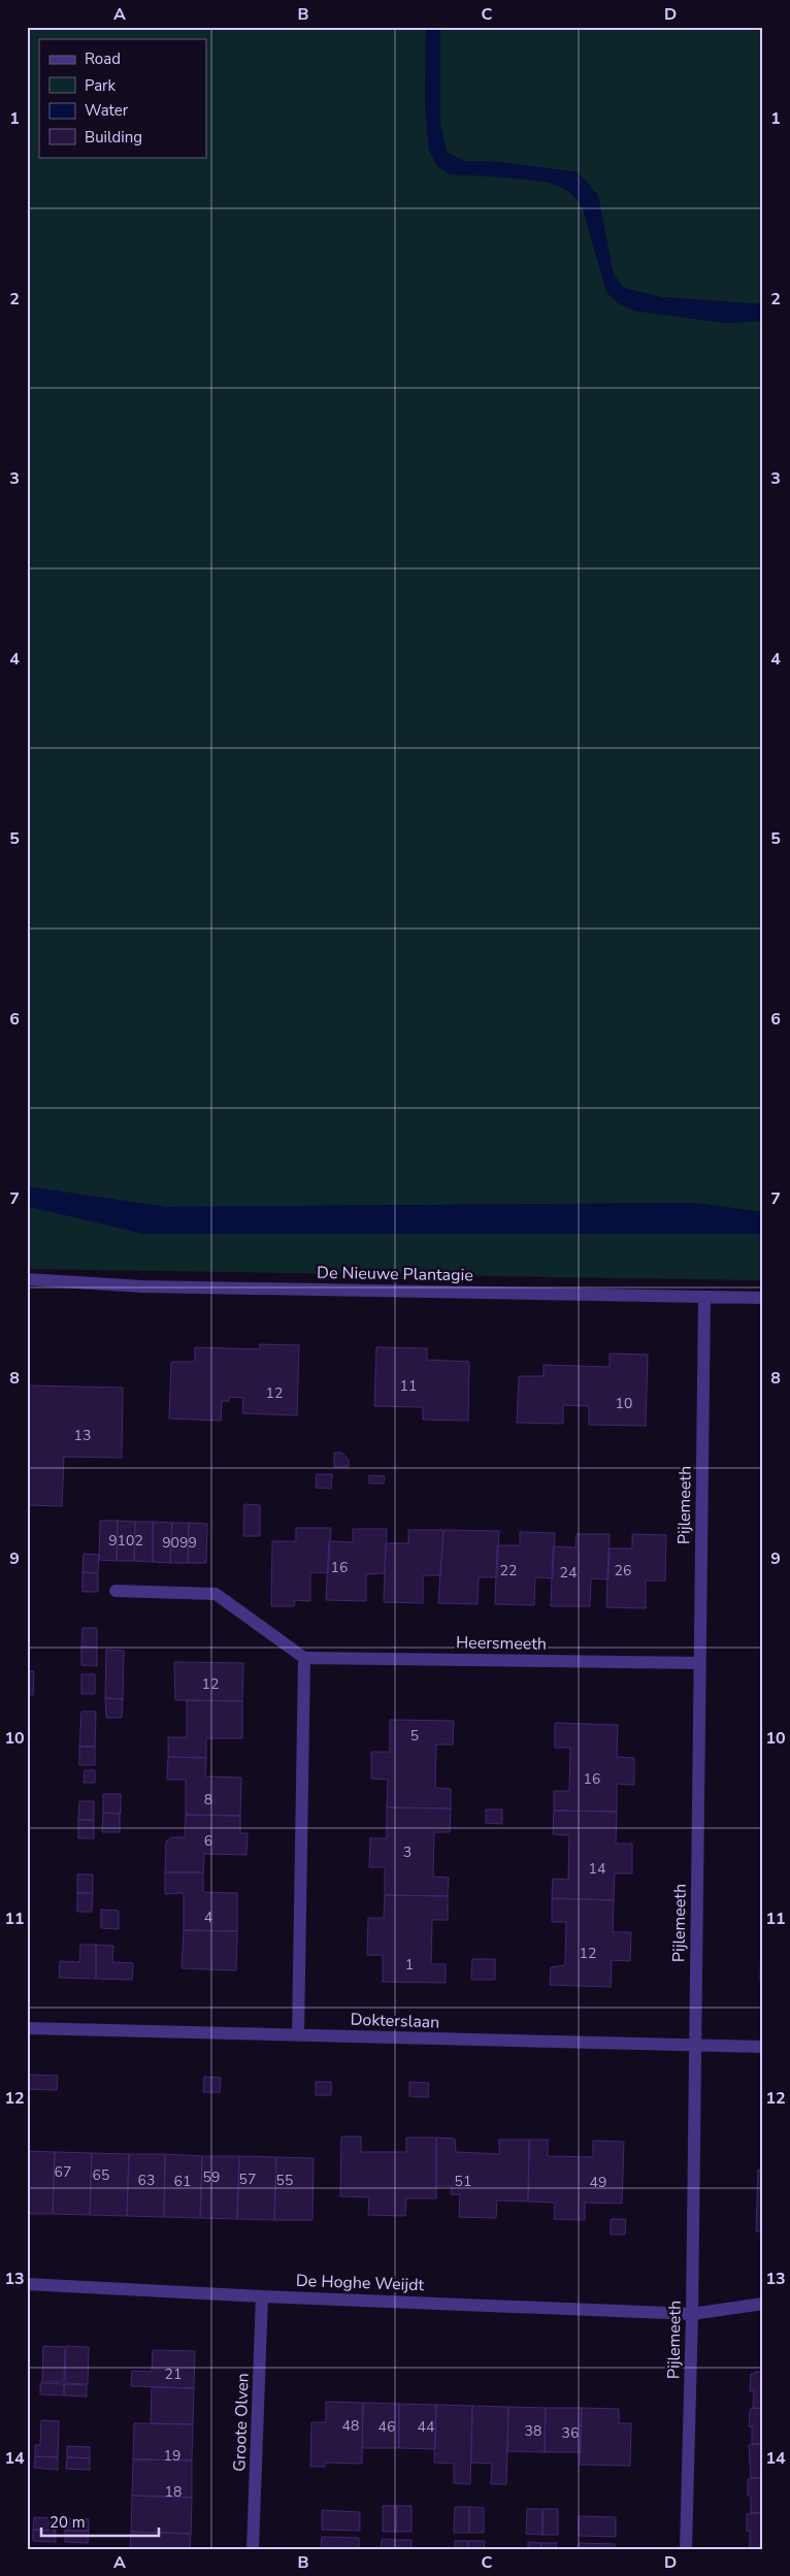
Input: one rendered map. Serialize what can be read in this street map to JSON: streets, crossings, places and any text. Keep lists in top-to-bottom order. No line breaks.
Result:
{"streets":{"street":["De Nieuwe Plantagie","Pijlemeeth","Heersmeeth","Dokterslaan","De Hoghe Weijdt","Groote Olven"]},"crossings":[["De Nieuwe Plantagie","Pijlemeeth"],["Pijlemeeth","Heersmeeth"],["Pijlemeeth","Dokterslaan"],["Pijlemeeth","De Hoghe Weijdt"],["De Hoghe Weijdt","Groote Olven"]],"house_numbers":["11","12","10","13","9102","9099","16","22","26","24","12","5","16","8","6","3","14","4","12","1","67","65","59","57","63","55","61","51","49","21","48","46","44","38","36","19","18"],"legend":["Road","Park","Water","Building"],"scale_bar":"20 m","grid":{"columns":["A","B","C","D"],"rows":["1","2","3","4","5","6","7","8","9","10","11","12","13","14"]}}
